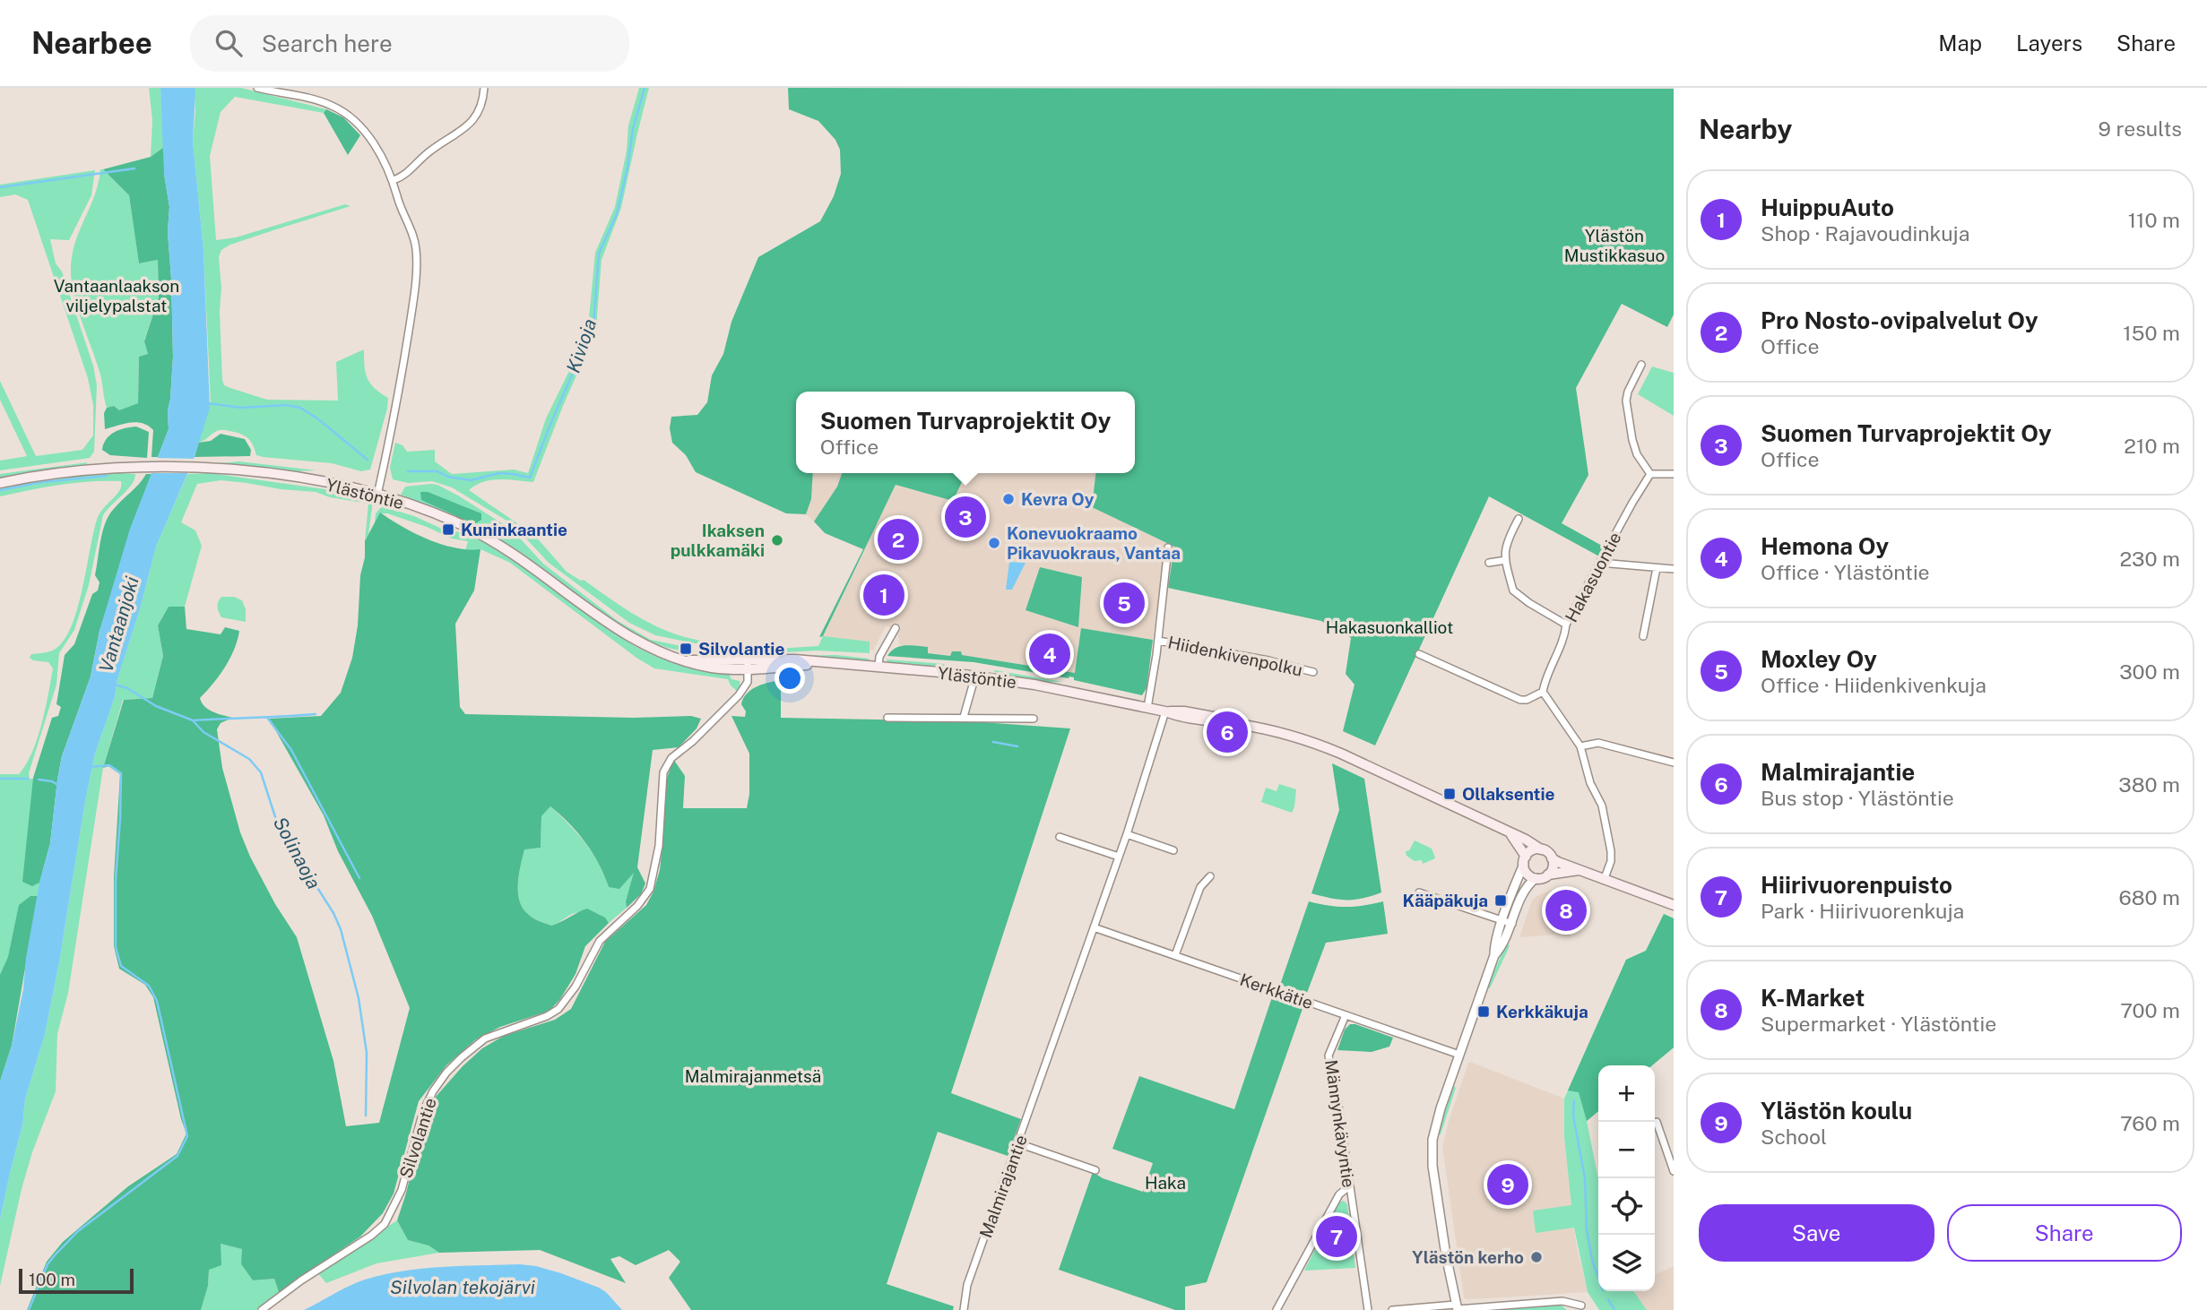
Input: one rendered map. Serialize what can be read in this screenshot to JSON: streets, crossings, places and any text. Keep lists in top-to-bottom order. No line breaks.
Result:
{"streets":{"main road":["Ylästöntie"],"street":["Hakasuontie","Hiidenkivenpolku","Kerkkätie","Männynkävyntie","Silvolantie","Malmirajantie"]},"crossings":[["Ylästöntie","Silvolantie"],["Ylästöntie","Malmirajantie"],["Kerkkätie","Männynkävyntie"],["Kerkkätie","Malmirajantie"]],"water":["Kivioja","Vantaanjoki","Solinaoja","Silvolan tekojärvi"],"parks":["Ylästön Mustikkasuo","Vantaanlaakson viljelypalstat","Hakasuonkalliot","Malmirajanmetsä","Haka"],"places":{"other":["Kevra Oy","Ikaksen pulkkamäki","Konevuokraamo Pikavuokraus, Vantaa","Ylästön kerho"],"transit":["Kuninkaantie","Silvolantie","Ollaksentie","Kääpäkuja","Kerkkäkuja"]},"scale_bar":"100 m","page":{"header":"Nearbee","search":"Search here","nav":["Map","Layers","Share"],"heading":["Nearby","9 results"],"list":[{"mark":"1","name":"HuippuAuto","note":"Shop · Rajavoudinkuja","value":"110 m"},{"mark":"2","name":"Pro Nosto-ovipalvelut Oy","note":"Office","value":"150 m"},{"mark":"3","name":"Suomen Turvaprojektit Oy","note":"Office","value":"210 m"},{"mark":"4","name":"Hemona Oy","note":"Office · Ylästöntie","value":"230 m"},{"mark":"5","name":"Moxley Oy","note":"Office · Hiidenkivenkuja","value":"300 m"},{"mark":"6","name":"Malmirajantie","note":"Bus stop · Ylästöntie","value":"380 m"},{"mark":"7","name":"Hiirivuorenpuisto","note":"Park · Hiirivuorenkuja","value":"680 m"},{"mark":"8","name":"K-Market","note":"Supermarket · Ylästöntie","value":"700 m"},{"mark":"9","name":"Ylästön koulu","note":"School","value":"760 m"}],"popup":["Suomen Turvaprojektit Oy","Office"],"pins":["3","2","1","5","4","6","8","9","7"],"map_buttons":["+","−"],"buttons":["Save","Share"],"scale":"100 m"}}
